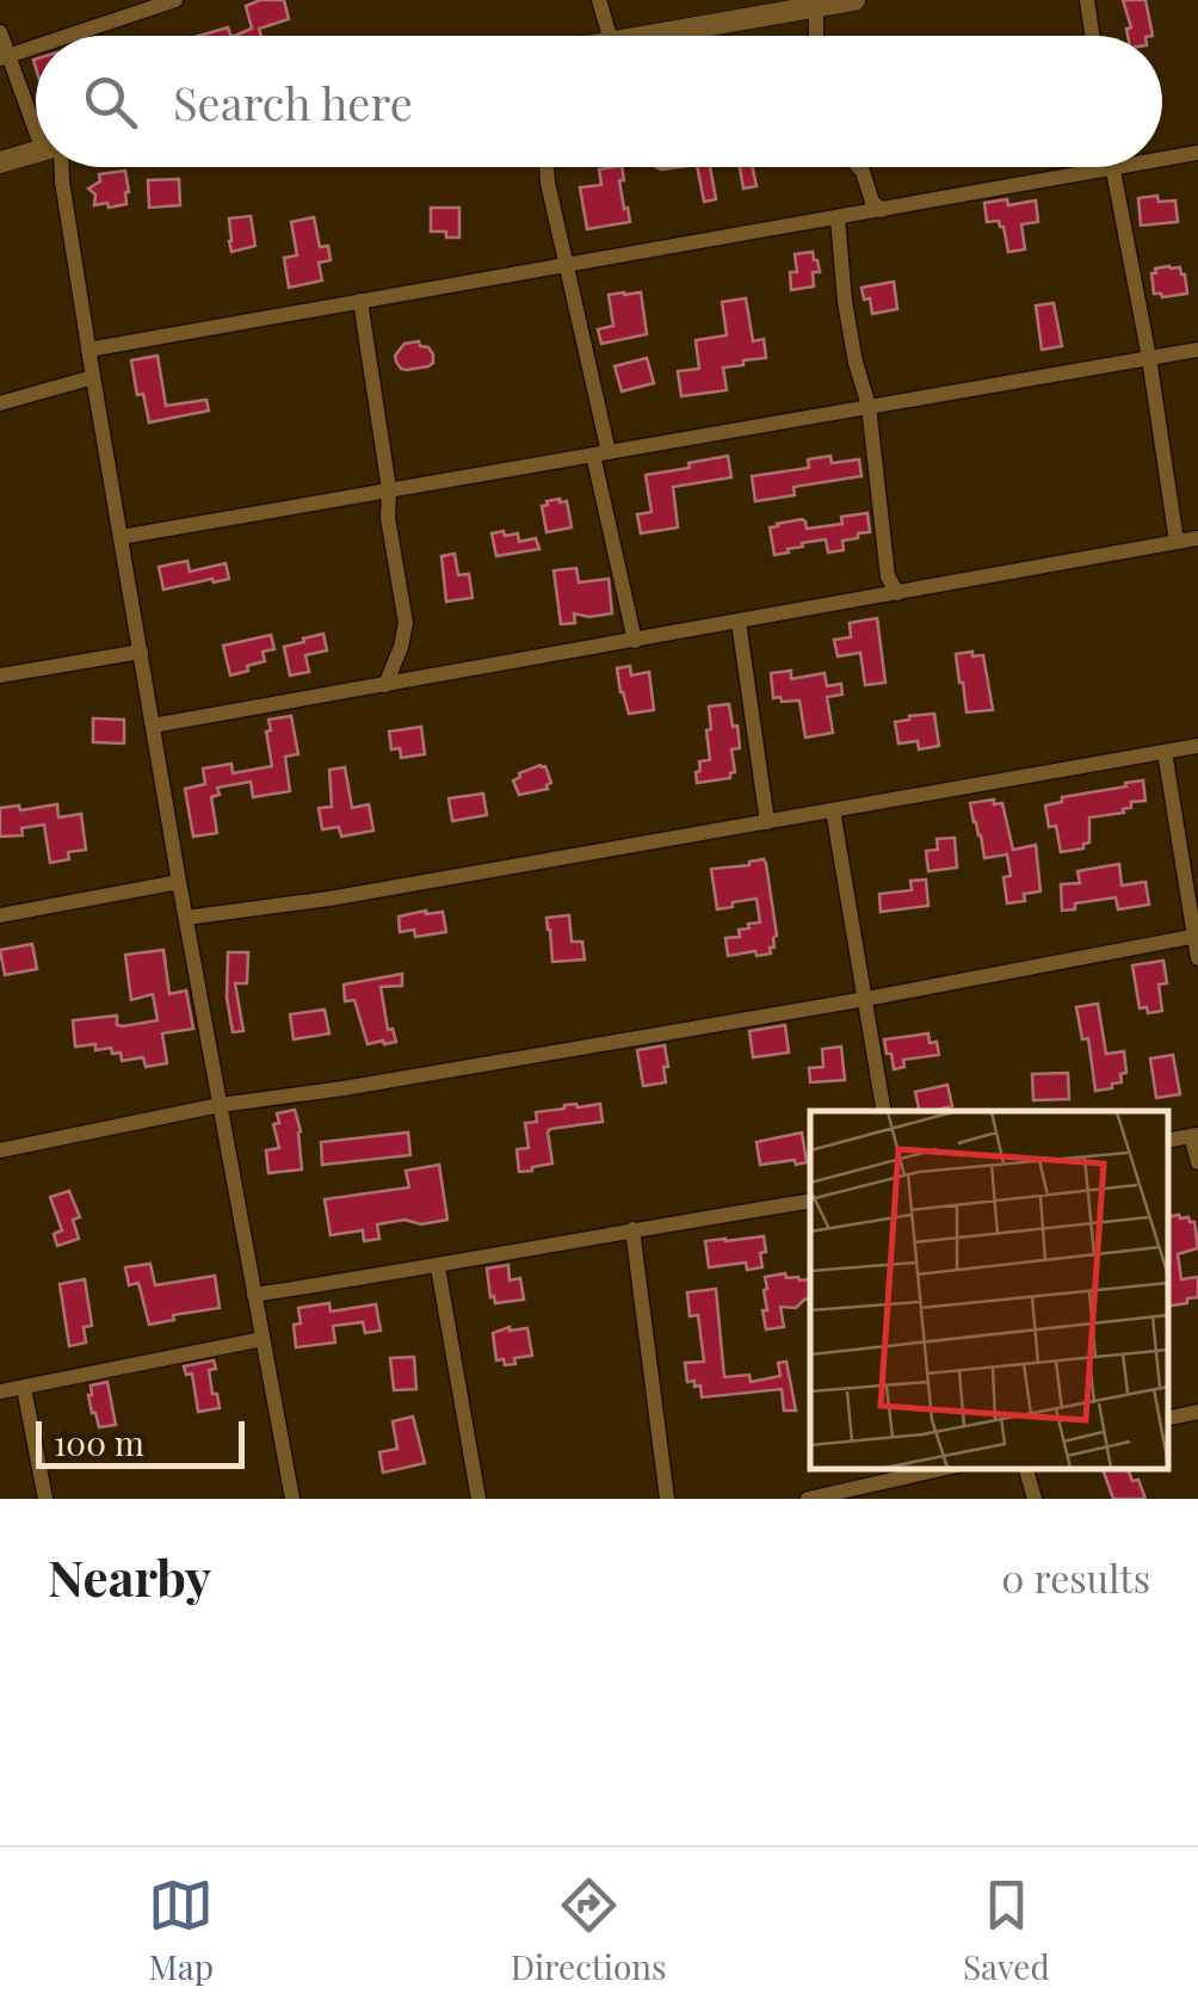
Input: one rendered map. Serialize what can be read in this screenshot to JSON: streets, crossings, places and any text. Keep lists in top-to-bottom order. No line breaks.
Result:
{"scale_bar":"100 m","page":{"search":"Search here","scale":"100 m","heading":["Nearby","0 results"],"nav":["Map","Directions","Saved"]}}
